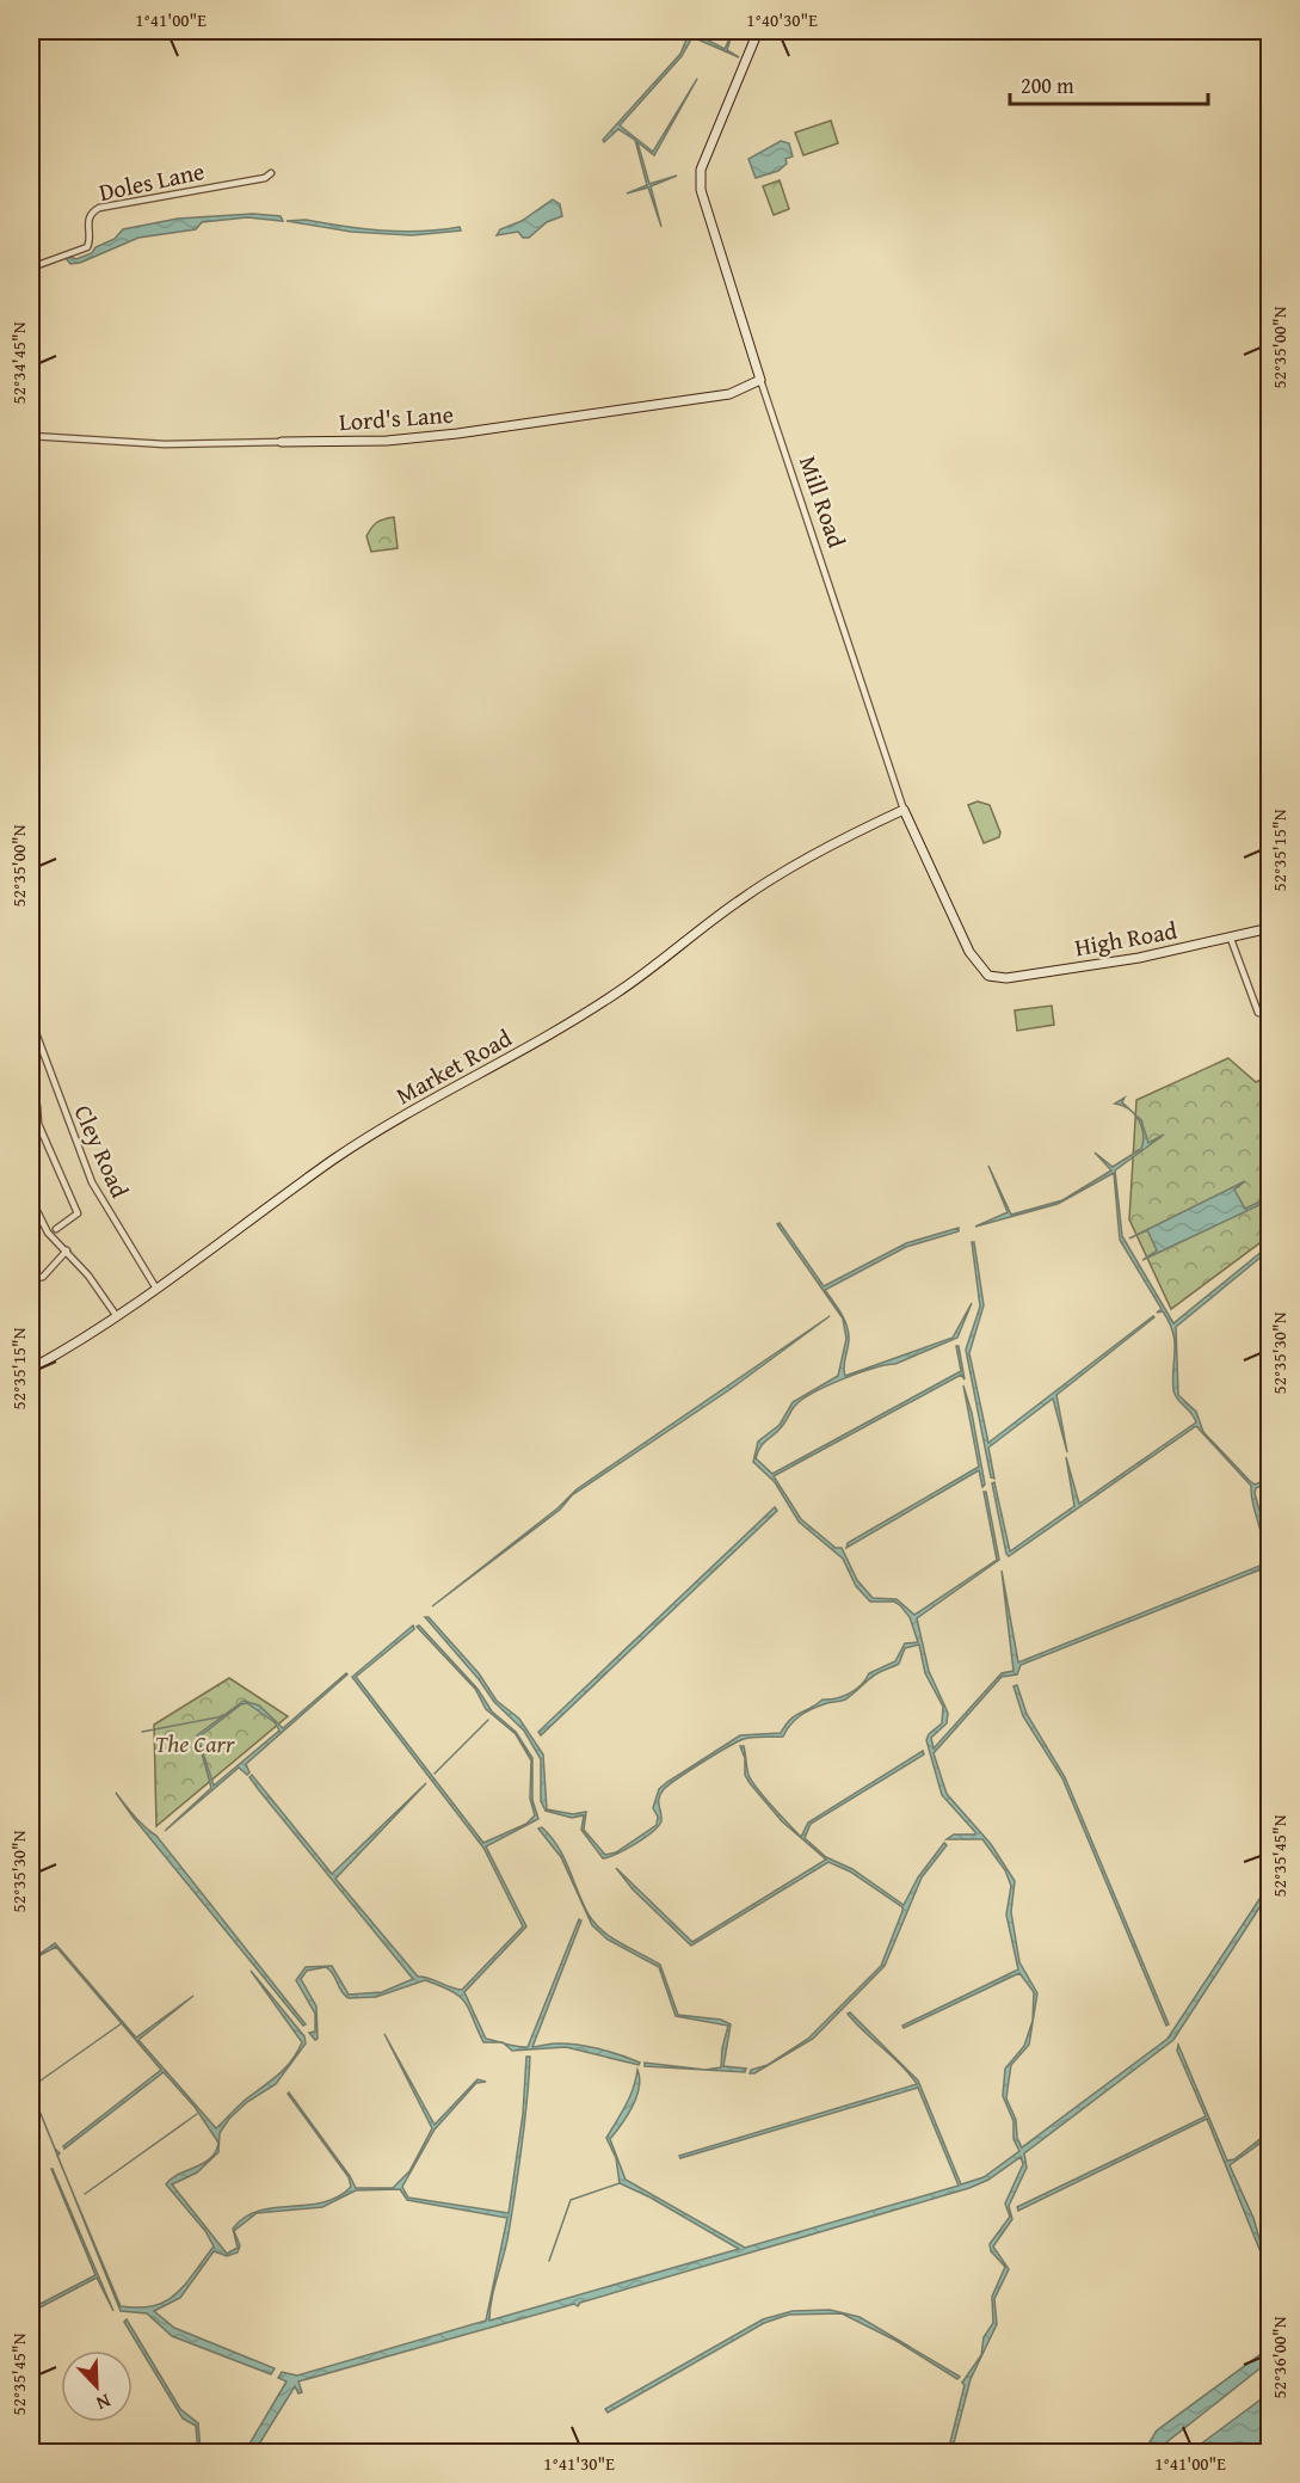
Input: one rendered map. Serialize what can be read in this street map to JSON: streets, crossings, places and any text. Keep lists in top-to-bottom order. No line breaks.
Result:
{"streets":{"street":["Doles Lane","Lord's Lane","Mill Road","High Road","Market Road","Cley Road"]},"crossings":[["Lord's Lane","Mill Road"],["Mill Road","High Road"],["Mill Road","Market Road"],["Market Road","Cley Road"]],"parks":["The Carr"],"scale_bar":"200 m","north":"bottom right","coordinates":["1°41'00\"E","1°40'30\"E","52°35'00\"N","52°34'45\"N","52°35'15\"N","52°35'30\"N","52°35'45\"N","52°36'00\"N","1°41'30\"E"]}
